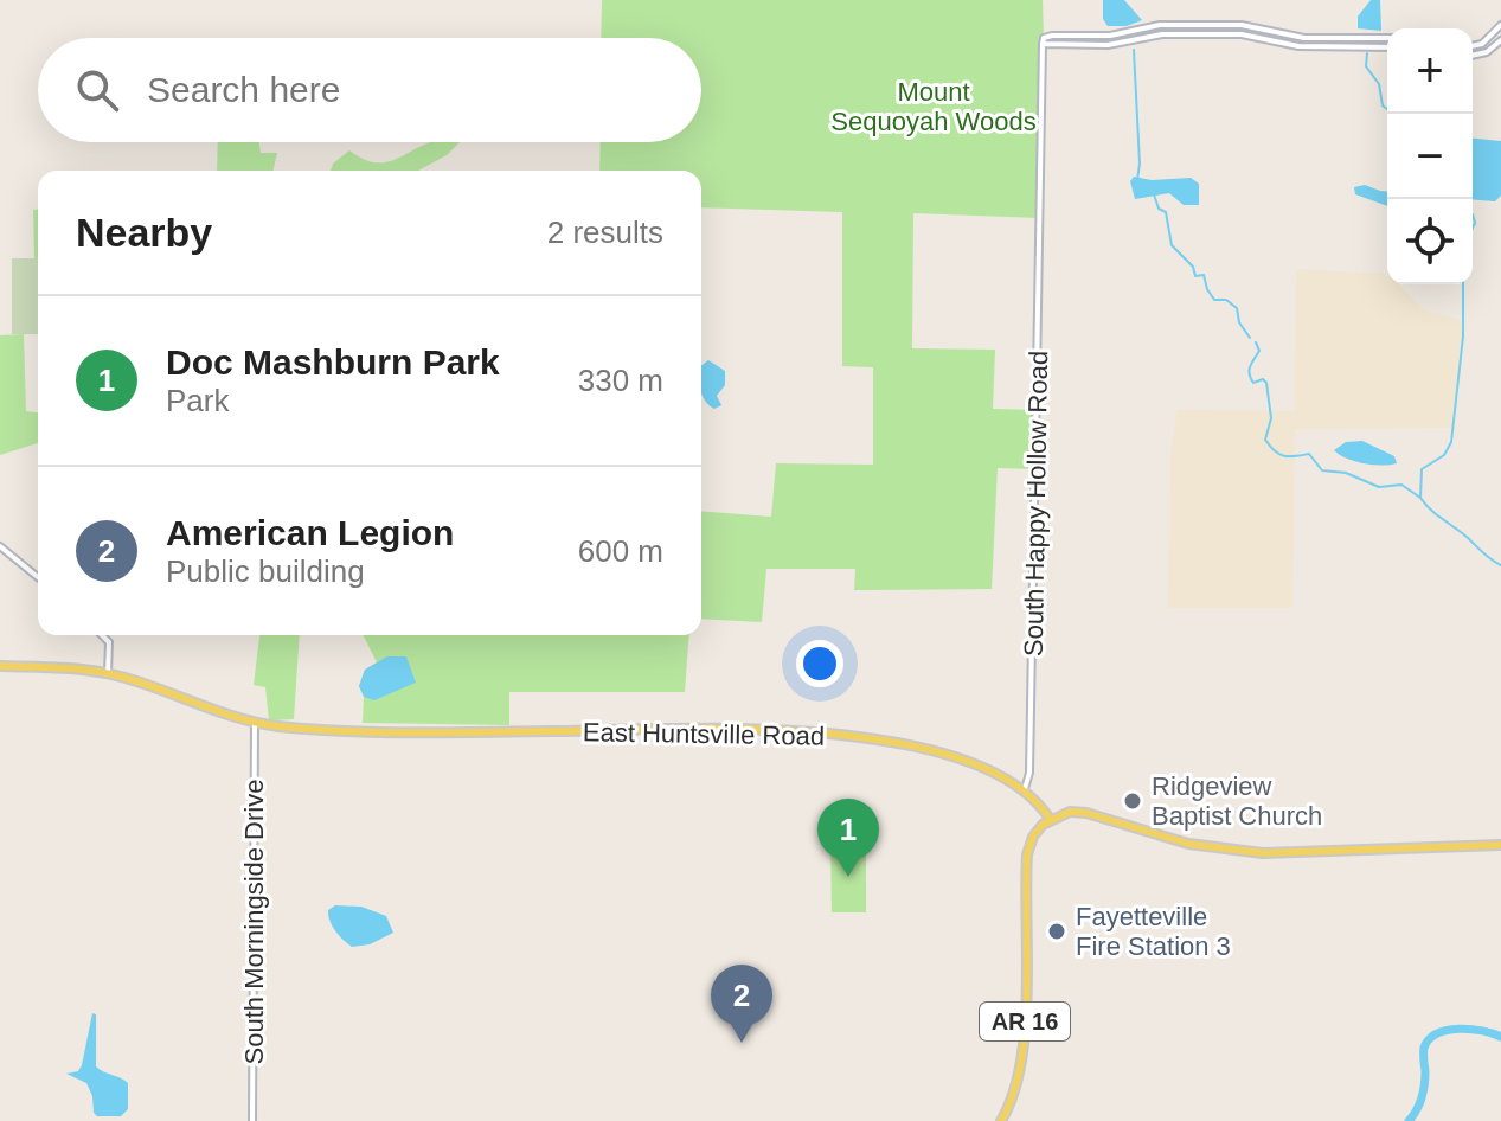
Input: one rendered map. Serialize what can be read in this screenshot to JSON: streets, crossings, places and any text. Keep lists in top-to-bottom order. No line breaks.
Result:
{"streets":{"main road":["East Huntsville Road","AR 16"],"street":["South Happy Hollow Road","South Morningside Drive"]},"crossings":[["South Happy Hollow Road","East Huntsville Road"],["East Huntsville Road","South Morningside Drive"],["East Huntsville Road","AR 16"]],"parks":["Mount Sequoyah Woods"],"places":["Ridgeview Baptist Church","Fayetteville Fire Station 3"],"page":{"map_buttons":["+","−"],"search":"Search here","heading":["Nearby","2 results"],"list":[{"mark":"1","name":"Doc Mashburn Park","note":"Park","value":"330 m"},{"mark":"2","name":"American Legion","note":"Public building","value":"600 m"}],"pins":["1","2"]}}
